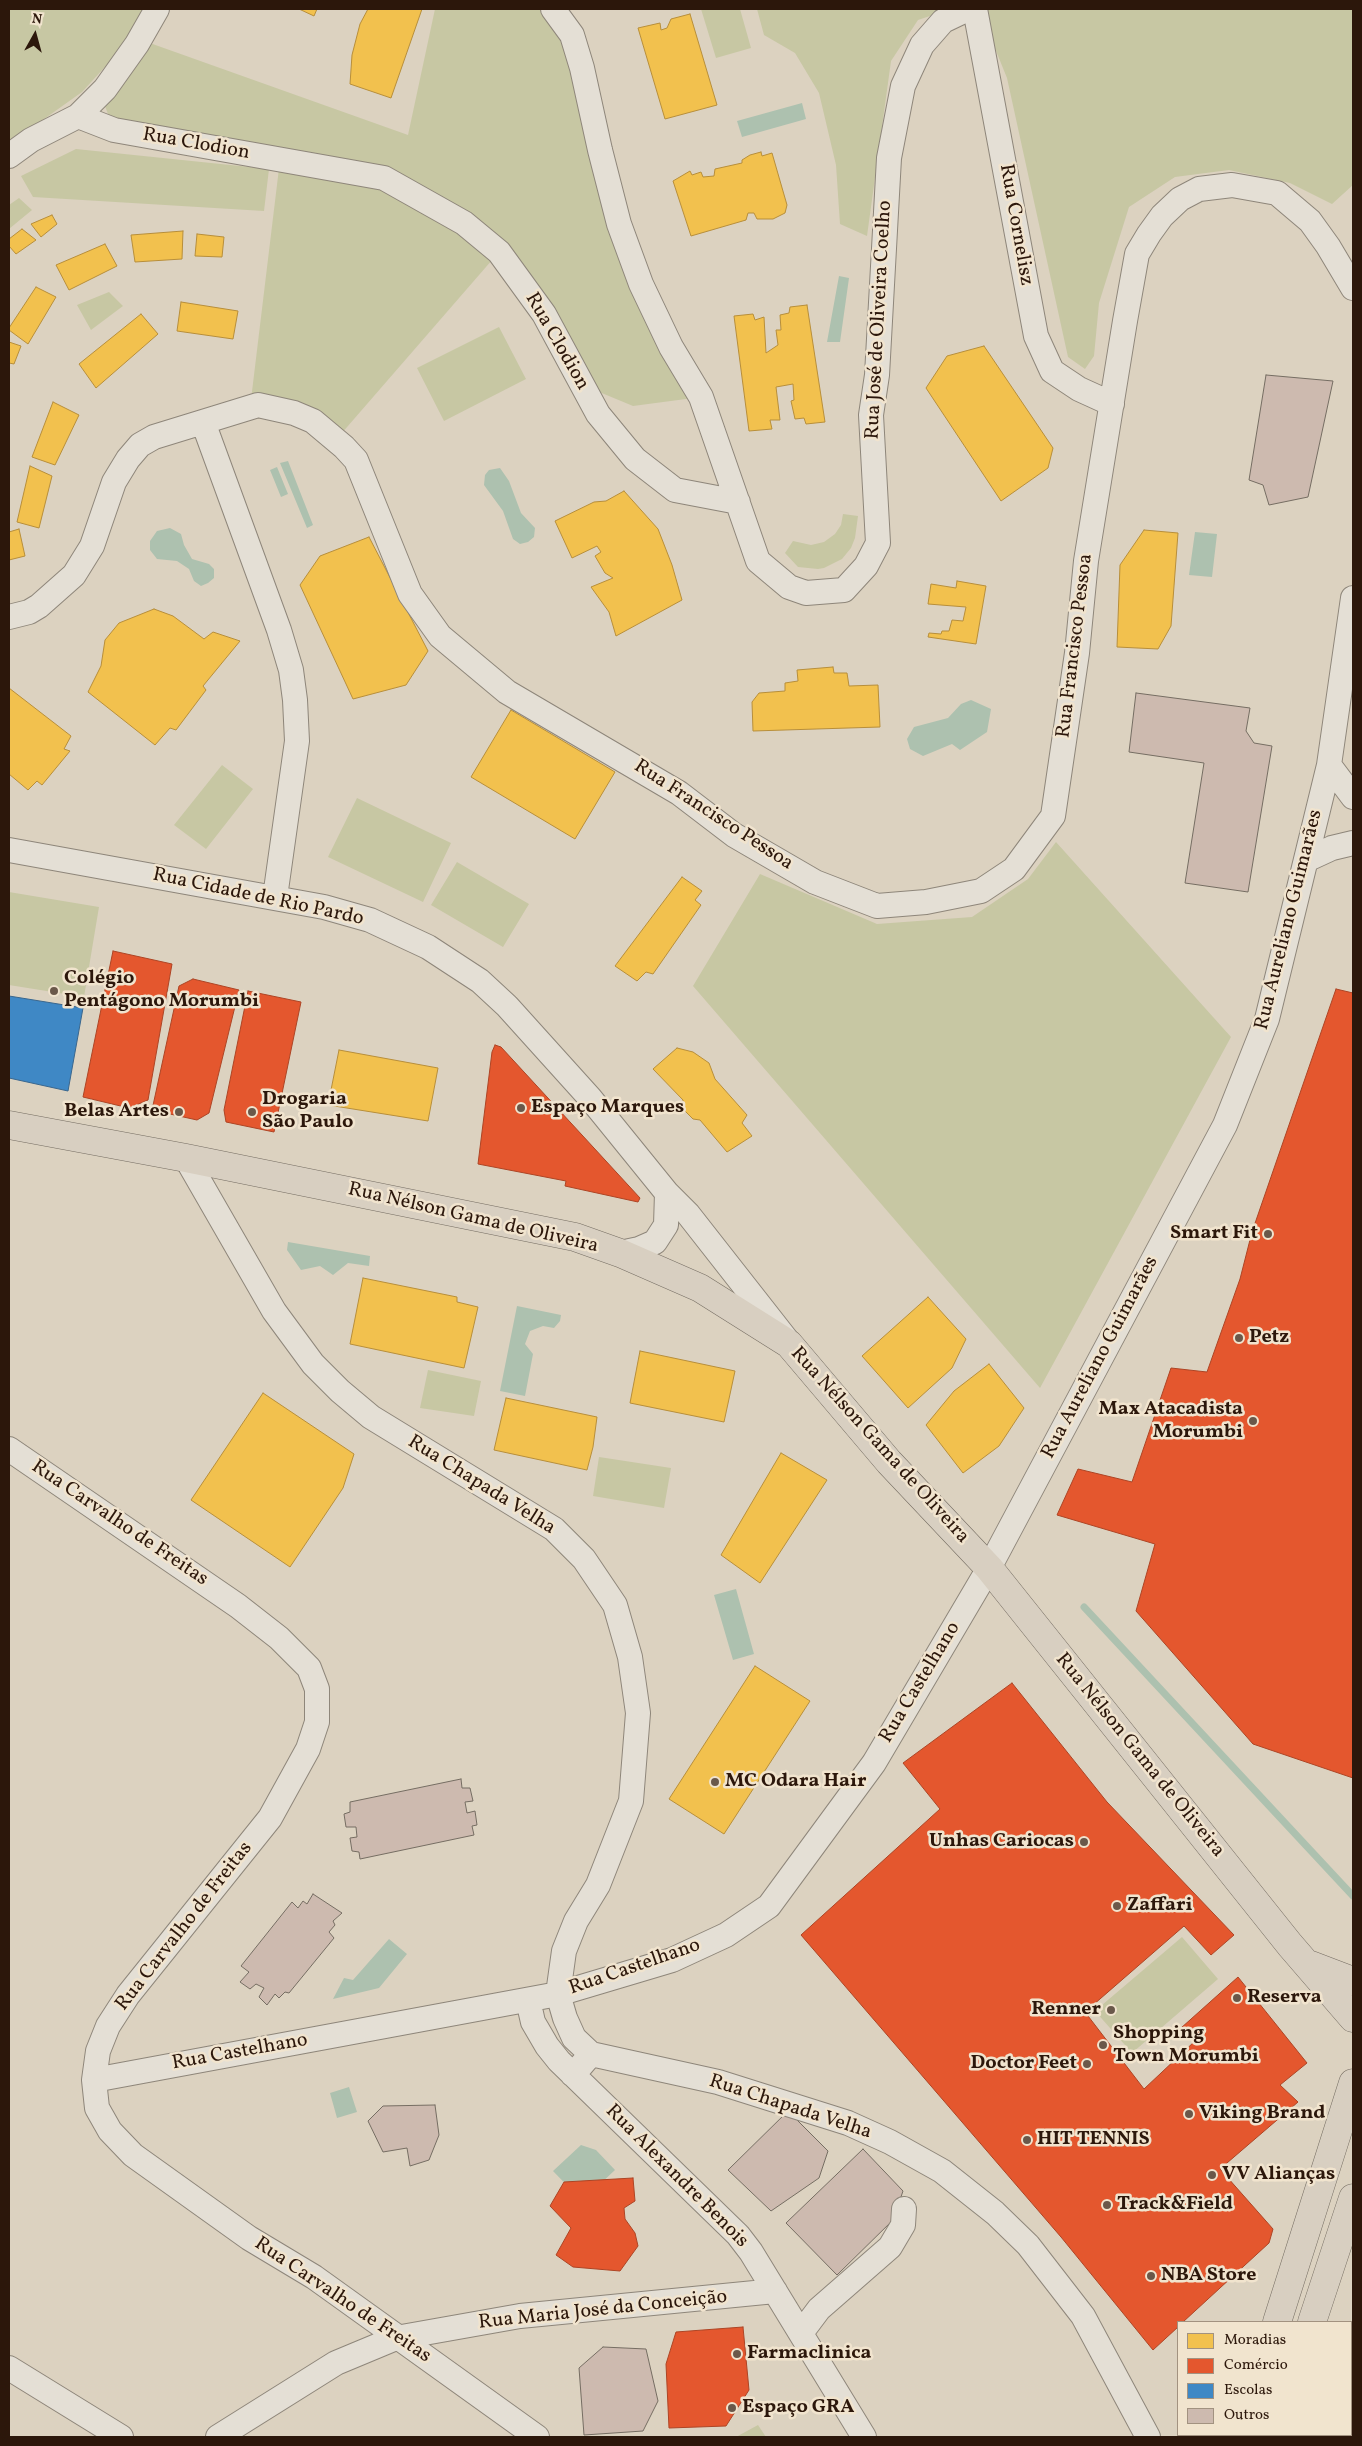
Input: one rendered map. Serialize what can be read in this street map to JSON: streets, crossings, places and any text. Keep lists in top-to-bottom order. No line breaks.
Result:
{"streets":{"main road":["Rua Nélson Gama de Oliveira"],"street":["Rua Clodion","Rua Cornelisz","Rua José de Oliveira Coelho","Rua Francisco Pessoa","Rua Cidade de Rio Pardo","Rua Aureliano Guimarães","Rua Chapada Velha","Rua Carvalho de Freitas","Rua Castelhano","Rua Alexandre Benois","Rua Maria José da Conceição"]},"crossings":[["Rua Clodion","Rua José de Oliveira Coelho"],["Rua Cornelisz","Rua Francisco Pessoa"],["Rua Cidade de Rio Pardo","Rua Nélson Gama de Oliveira"],["Rua Aureliano Guimarães","Rua Nélson Gama de Oliveira"],["Rua Aureliano Guimarães","Rua Castelhano"],["Rua Nélson Gama de Oliveira","Rua Chapada Velha"],["Rua Nélson Gama de Oliveira","Rua Castelhano"],["Rua Chapada Velha","Rua Castelhano"],["Rua Carvalho de Freitas","Rua Castelhano"],["Rua Carvalho de Freitas","Rua Maria José da Conceição"],["Rua Castelhano","Rua Alexandre Benois"],["Rua Alexandre Benois","Rua Maria José da Conceição"]],"places":["Colégio Pentágono Morumbi","Espaço Marques","Belas Artes","Drogaria São Paulo","Smart Fit","Petz","Max Atacadista Morumbi","MC Odara Hair","Unhas Cariocas","Zaffari","Reserva","Renner","Shopping Town Morumbi","Doctor Feet","Viking Brand","HIT TENNIS","VV Alianças","Track&Field","NBA Store","Farmaclinica","Espaço GRA"],"legend":["Moradias","Comércio","Escolas","Outros"],"north":"top"}
